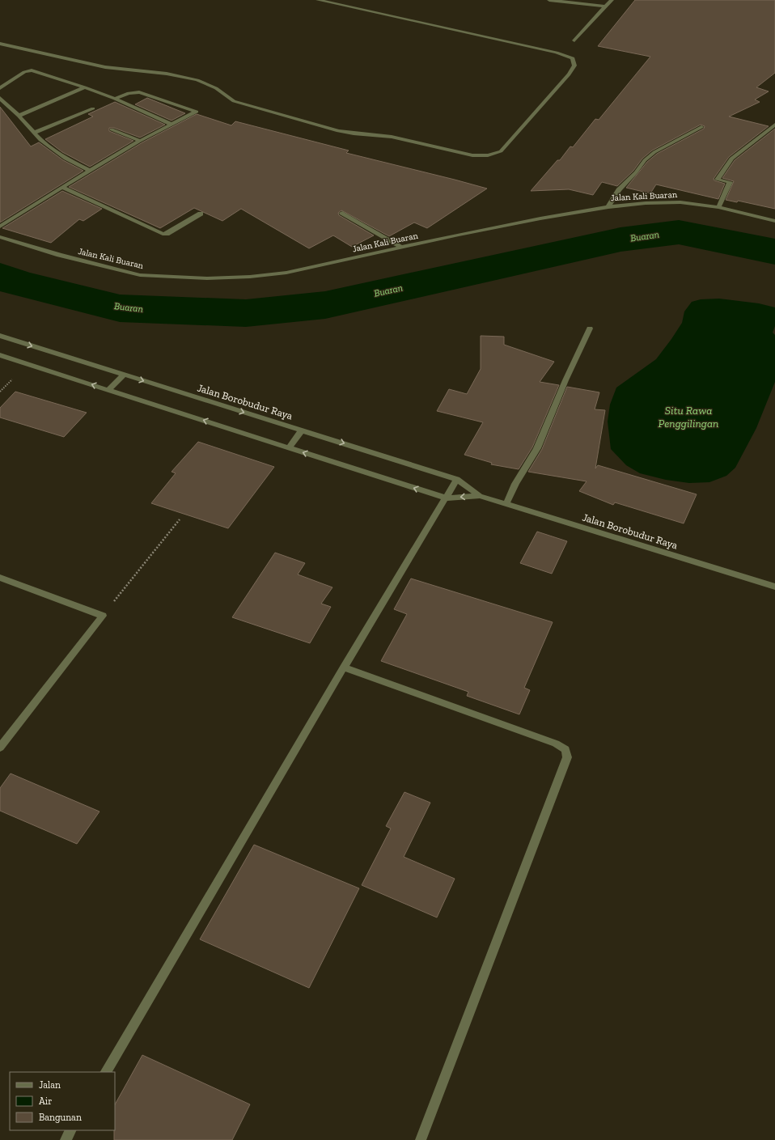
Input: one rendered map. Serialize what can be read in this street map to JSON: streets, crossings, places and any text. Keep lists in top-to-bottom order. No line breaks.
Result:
{"streets":{"street":["Jalan Kali Buaran","Jalan Borobudur Raya"]},"water":["Buaran","Situ Rawa Penggilingan"],"legend":["Jalan","Air","Bangunan"]}
